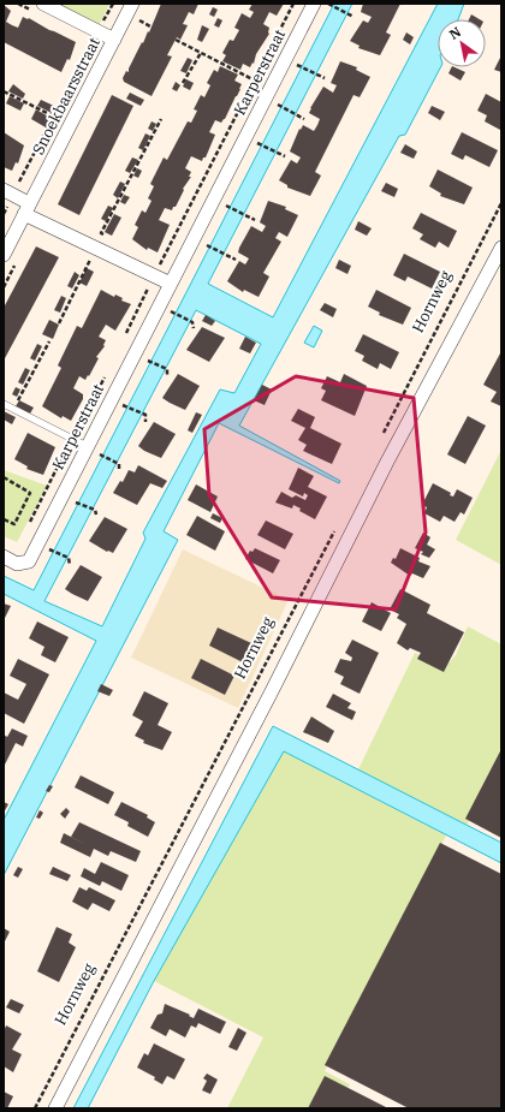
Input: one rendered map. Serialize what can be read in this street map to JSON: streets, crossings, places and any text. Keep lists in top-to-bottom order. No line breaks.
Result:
{"streets":{"street":["Karperstraat","Snoekbaarsstraat"],"path":["Hornweg"]},"north":"top left"}
